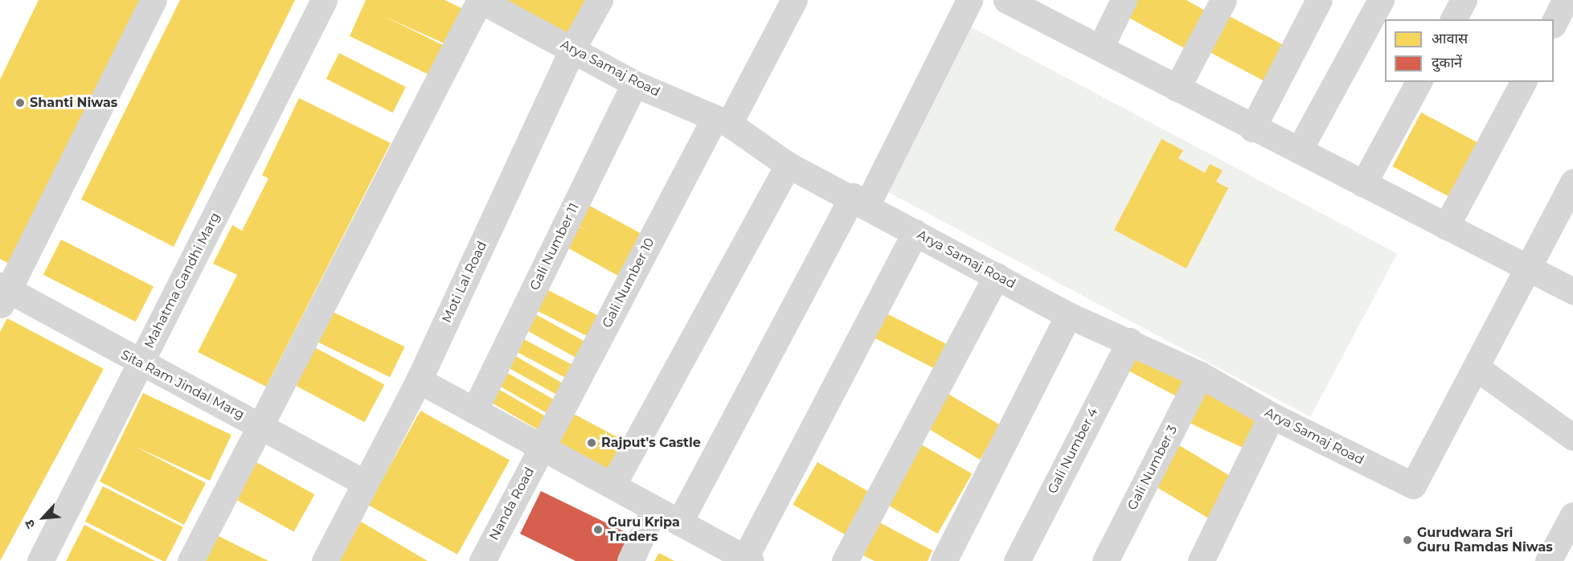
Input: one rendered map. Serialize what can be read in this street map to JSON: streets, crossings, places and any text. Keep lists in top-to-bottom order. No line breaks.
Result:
{"streets":{"street":["Arya Samaj Road","Gali Number 11","Mahatma Gandhi Marg","Moti Lal Road","Gali Number 10","Sita Ram Jindal Marg","Gali Number 4","Gali Number 3","Nanda Road"]},"crossings":[["Arya Samaj Road","Gali Number 11"],["Arya Samaj Road","Moti Lal Road"],["Arya Samaj Road","Gali Number 10"],["Arya Samaj Road","Gali Number 4"],["Arya Samaj Road","Gali Number 3"],["Mahatma Gandhi Marg","Sita Ram Jindal Marg"],["Moti Lal Road","Sita Ram Jindal Marg"],["Gali Number 10","Nanda Road"]],"places":["Shanti Niwas","Rajput's Castle","Guru Kripa Traders","Gurudwara Sri Guru Ramdas Niwas"],"legend":["आवास","दुकानें"],"north":"bottom left"}
